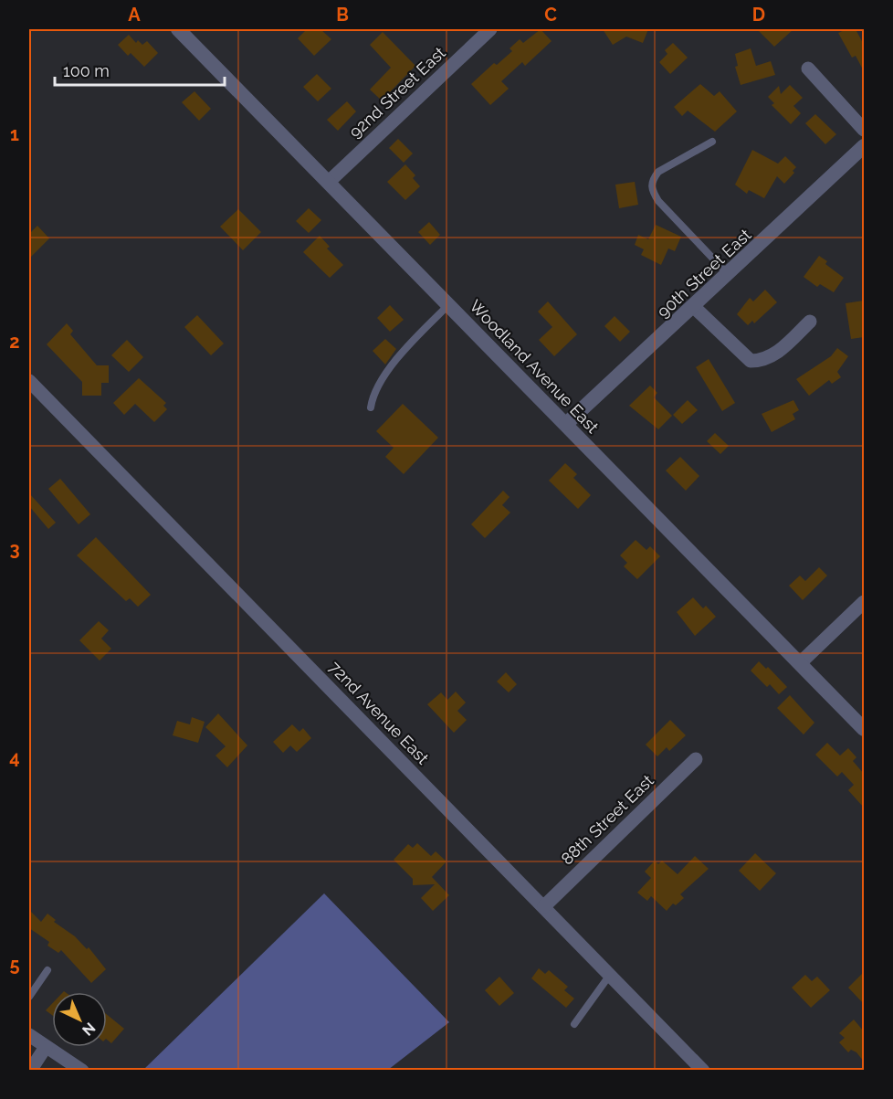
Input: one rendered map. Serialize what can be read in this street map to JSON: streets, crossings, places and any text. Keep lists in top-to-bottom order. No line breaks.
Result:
{"streets":{"street":["92nd Street East","90th Street East","Woodland Avenue East","72nd Avenue East","88th Street East"]},"crossings":[["92nd Street East","Woodland Avenue East"],["90th Street East","Woodland Avenue East"],["72nd Avenue East","88th Street East"]],"scale_bar":"100 m","north":"bottom right","grid":{"columns":["A","B","C","D"],"rows":["1","2","3","4","5"]}}
